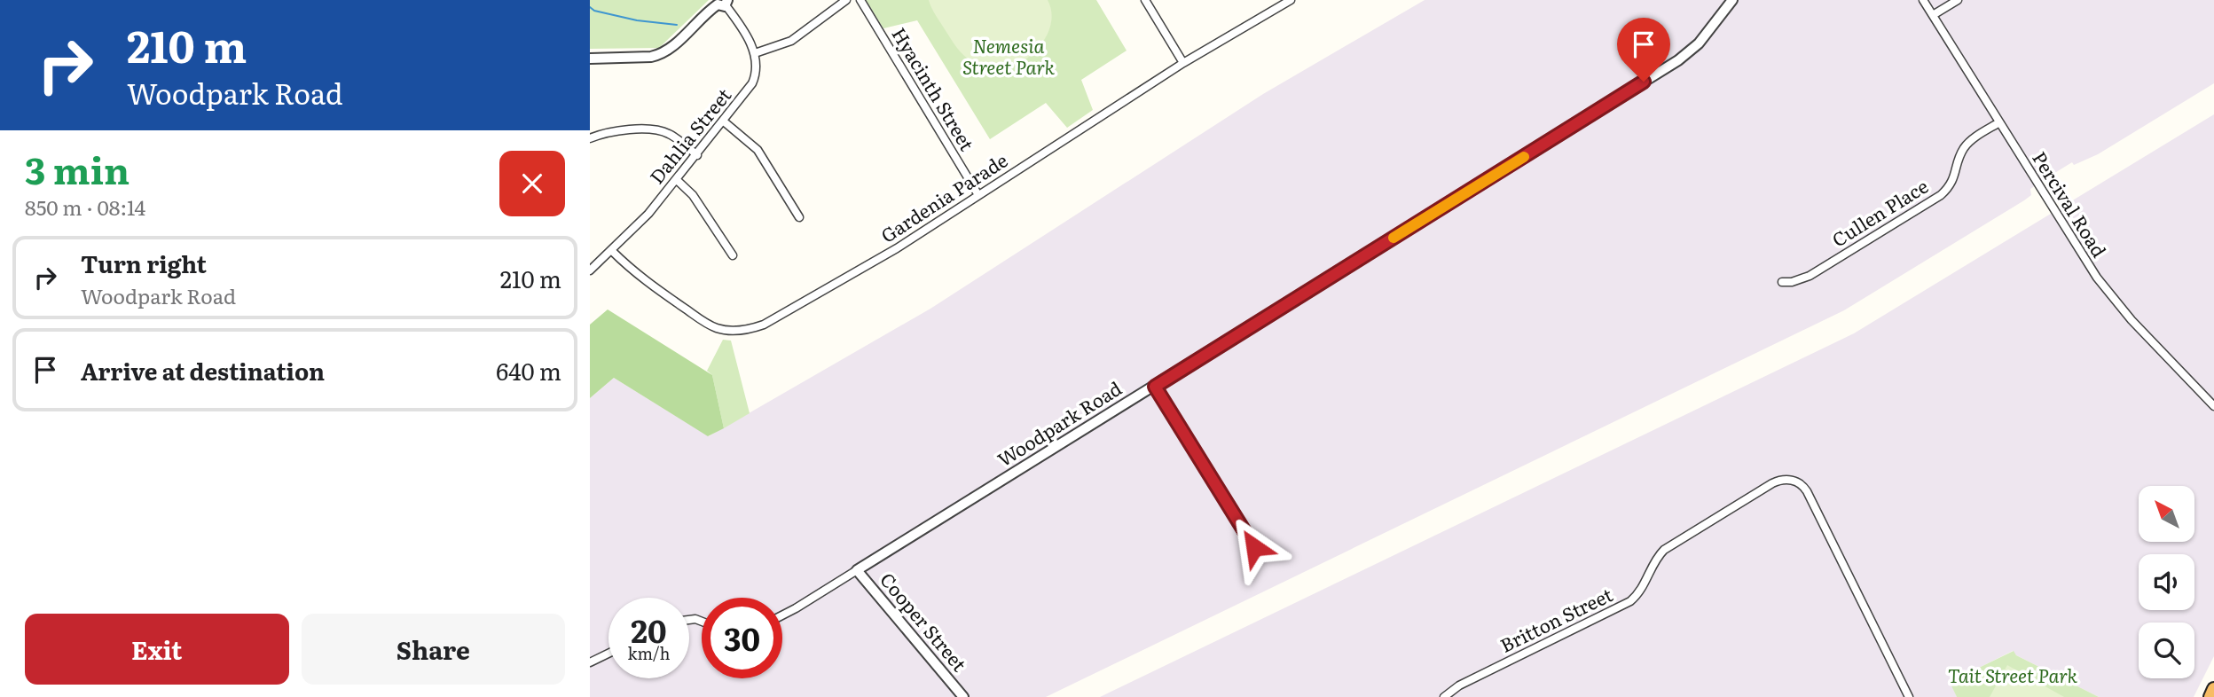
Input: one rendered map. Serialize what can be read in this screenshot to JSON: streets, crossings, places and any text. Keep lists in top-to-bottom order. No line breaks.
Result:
{"streets":{"street":["Hyacinth Street","Dahlia Street","Gardenia Parade","Percival Road","Cullen Place","Woodpark Road","Britton Street","Cooper Street"]},"crossings":[["Hyacinth Street","Gardenia Parade"],["Dahlia Street","Gardenia Parade"],["Percival Road","Cullen Place"],["Woodpark Road","Cooper Street"]],"parks":["Nemesia Street Park","Tait Street Park"],"north":"top left","page":{"turn":["210 m","Woodpark Road"],"heading":["3 min","850 m · 08:14"],"list":[{"name":"Turn right","note":"Woodpark Road","value":"210 m"},{"name":"Arrive at destination","value":"640 m"}],"speed":"20 km/h","limit":"30","buttons":["Exit","Share"]}}
